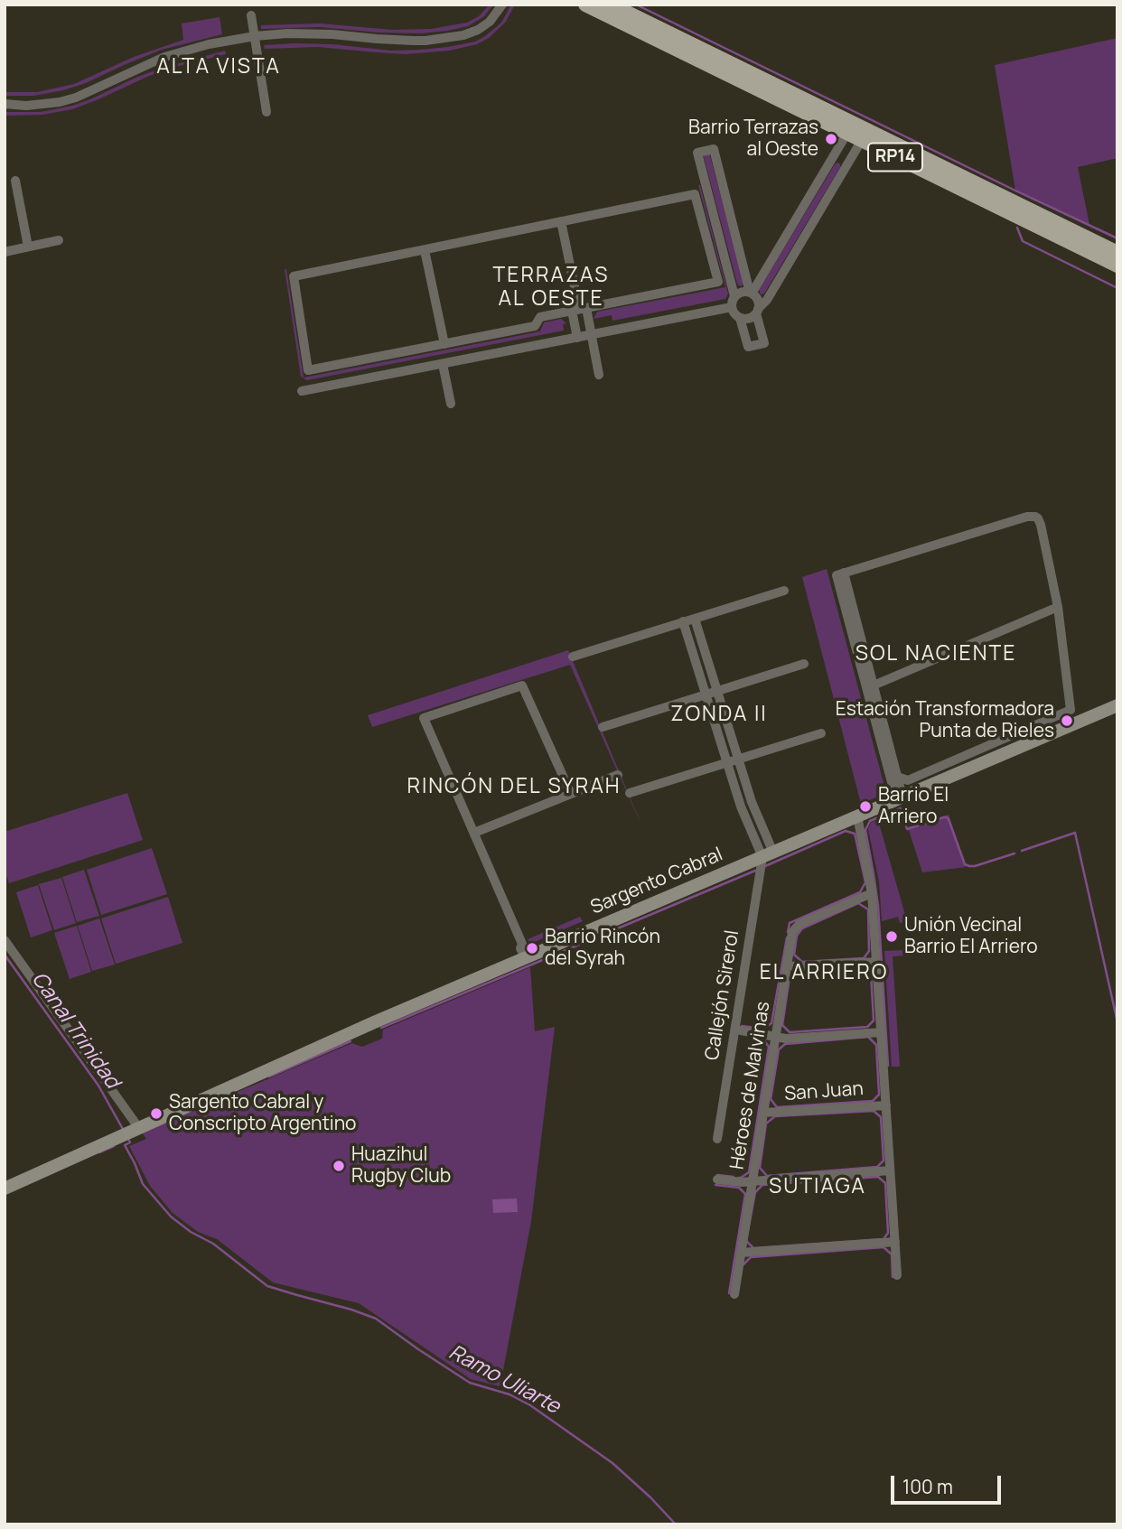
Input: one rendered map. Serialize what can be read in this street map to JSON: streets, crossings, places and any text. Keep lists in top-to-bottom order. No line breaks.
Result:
{"streets":{"main road":["RP14","Sargento Cabral"],"street":["Callejón Sirerol","Héroes de Malvinas","San Juan"]},"crossings":[["Sargento Cabral","Callejón Sirerol"],["Héroes de Malvinas","San Juan"]],"districts":["ALTA VISTA","TERRAZAS AL OESTE","SOL NACIENTE","ZONDA II","RINCÓN DEL SYRAH","EL ARRIERO","SUTIAGA"],"water":["Canal Trinidad","Ramo Uliarte"],"places":["Barrio Terrazas al Oeste","Estación Transformadora Punta de Rieles","Barrio El Arriero","Unión Vecinal Barrio El Arriero","Barrio Rincón del Syrah","Sargento Cabral y Conscripto Argentino","Huazihul Rugby Club"],"scale_bar":"100 m"}
